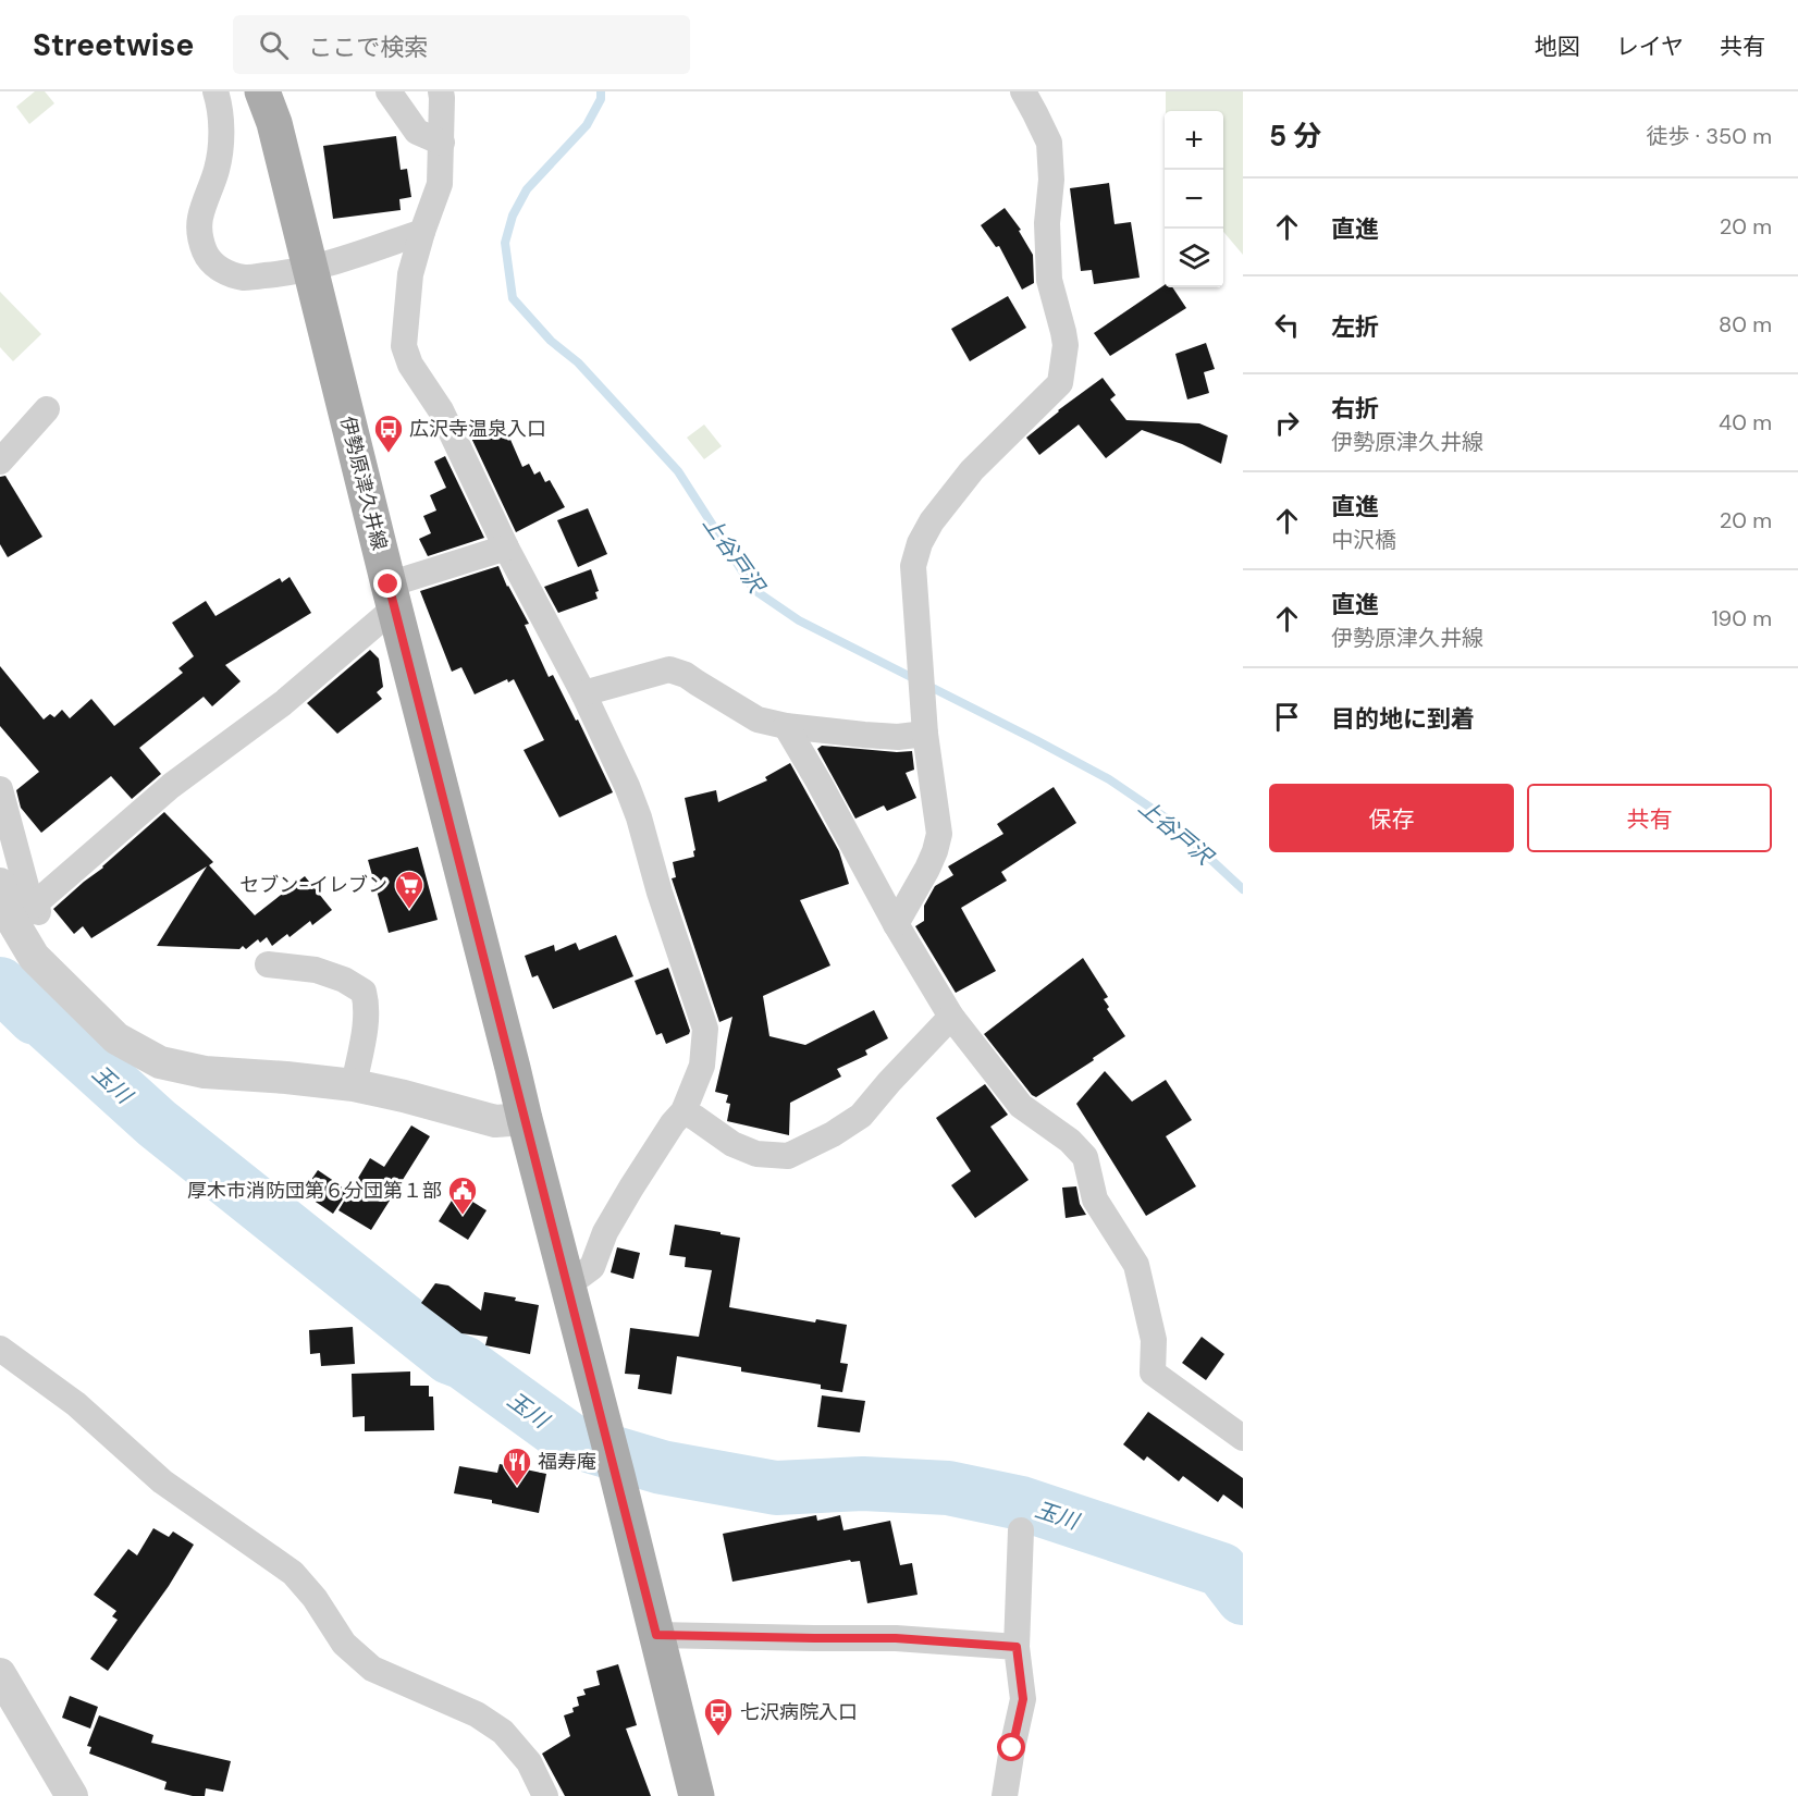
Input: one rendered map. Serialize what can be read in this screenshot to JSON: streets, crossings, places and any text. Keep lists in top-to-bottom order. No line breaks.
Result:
{"streets":{"main road":["伊勢原津久井線"]},"water":["上谷戸沢","玉川"],"places":{"bus stop":["広沢寺温泉入口","七沢病院入口"],"supermarket":["セブン-イレブン"],"public building":["厚木市消防団第６分団第１部"],"restaurant":["福寿庵"]},"page":{"header":"Streetwise","search":"ここで検索","nav":["地図","レイヤ","共有"],"heading":["5 分","徒歩 · 350 m"],"map_buttons":["+","−"],"list":[["直進","20 m"],["左折","80 m"],["右折","伊勢原津久井線","40 m"],["直進","中沢橋","20 m"],["直進","伊勢原津久井線","190 m"],"目的地に到着"],"buttons":["保存","共有"]}}
